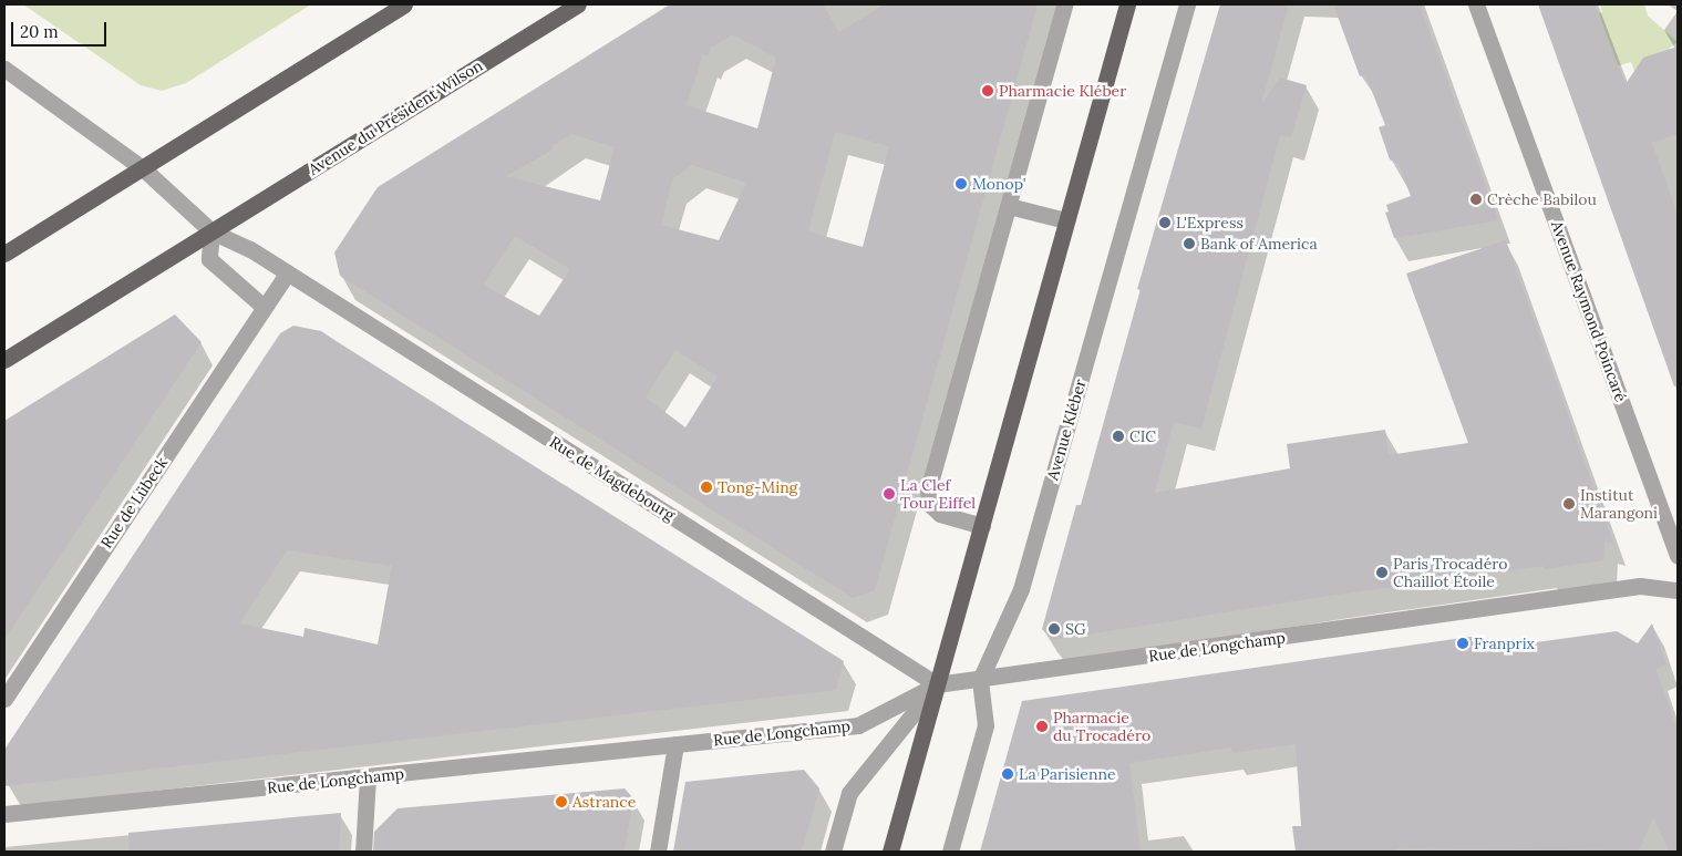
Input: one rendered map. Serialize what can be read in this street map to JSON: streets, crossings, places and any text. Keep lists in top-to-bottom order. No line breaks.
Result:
{"streets":{"main road":["Avenue du Président Wilson"],"street":["Avenue Raymond Poincaré","Avenue Kléber","Rue de Magdebourg","Rue de Lübeck","Rue de Longchamp"]},"crossings":[["Avenue du Président Wilson","Rue de Magdebourg"],["Avenue Kléber","Rue de Longchamp"],["Rue de Magdebourg","Rue de Longchamp"]],"places":["Pharmacie Kléber","Monop'","Crèche Babilou","L'Express","Bank of America","CIC","Tong-Ming","La Clef Tour Eiffel","Institut Marangoni","Paris Trocadéro Chaillot Étoile","SG","Franprix","Pharmacie du Trocadéro","La Parisienne","Astrance"],"scale_bar":"20 m"}
